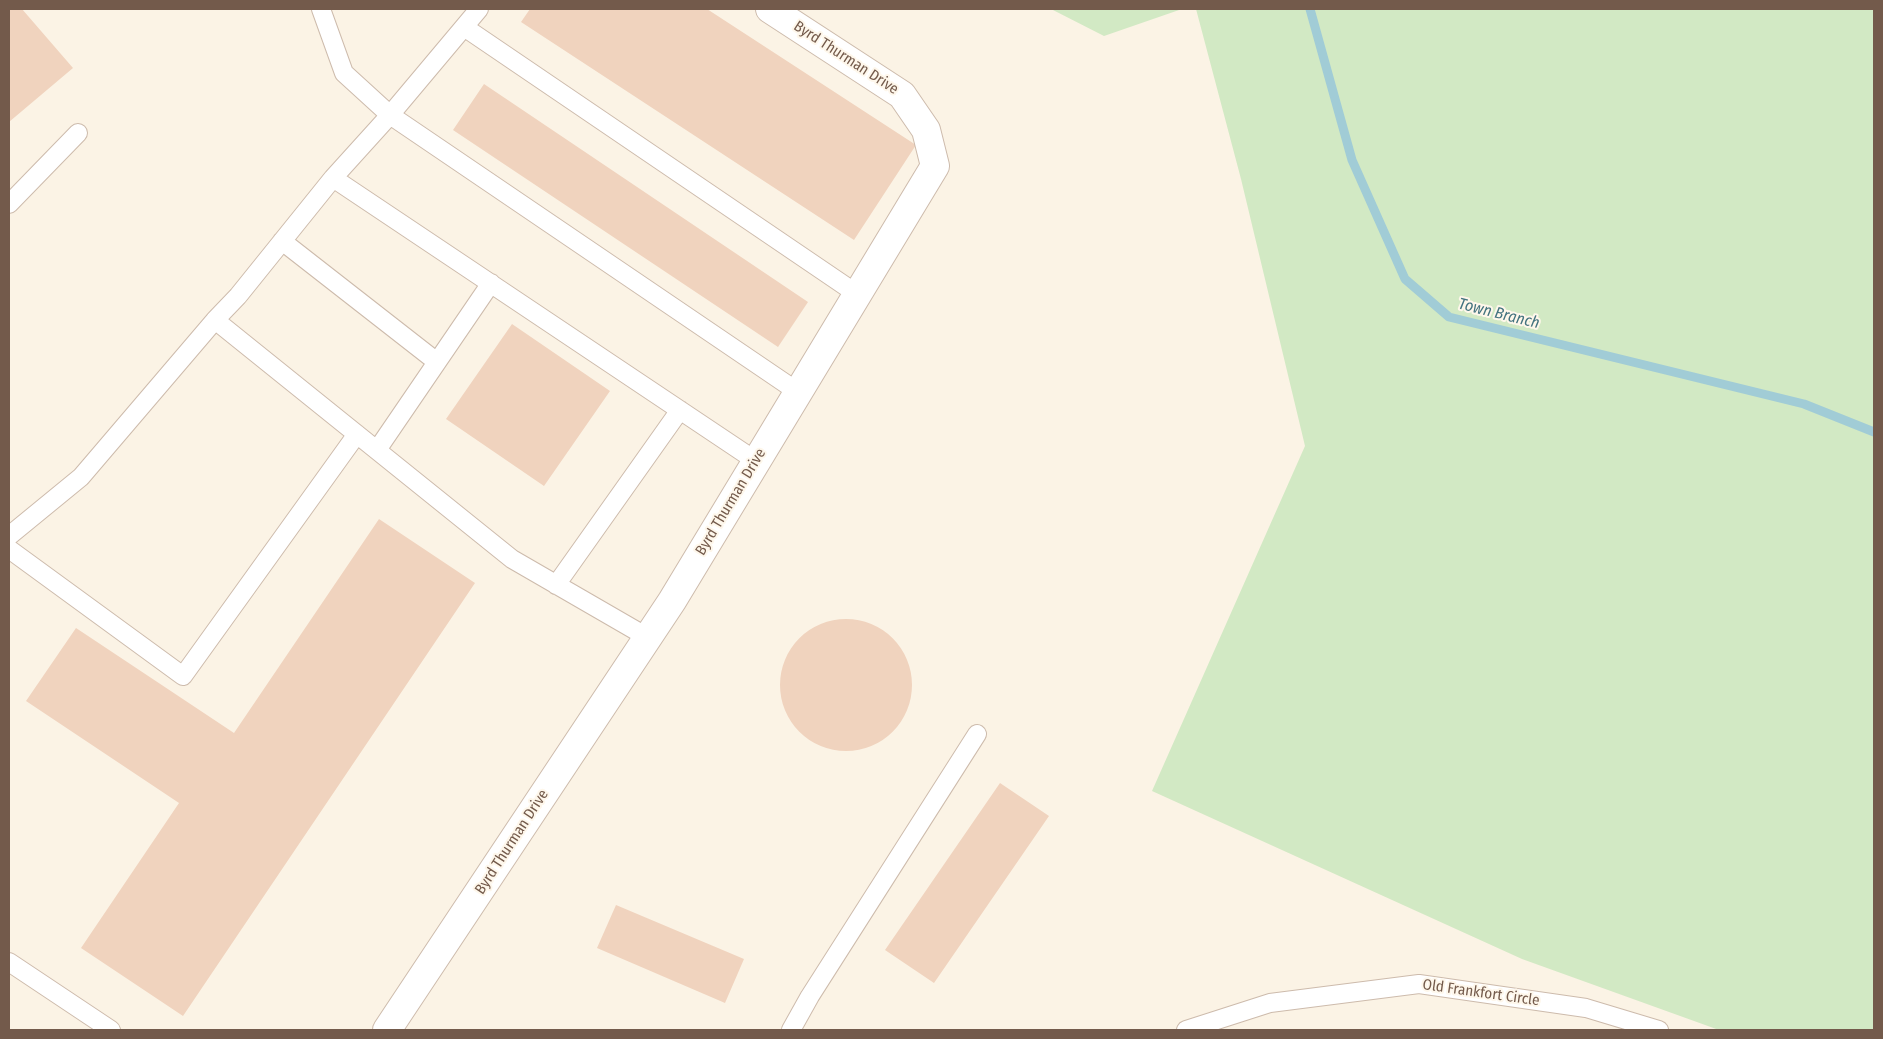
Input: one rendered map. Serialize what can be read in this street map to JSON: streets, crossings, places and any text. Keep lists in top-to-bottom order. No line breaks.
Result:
{"streets":{"street":["Byrd Thurman Drive"],"lane":["Old Frankfort Circle"]},"water":["Town Branch"]}
